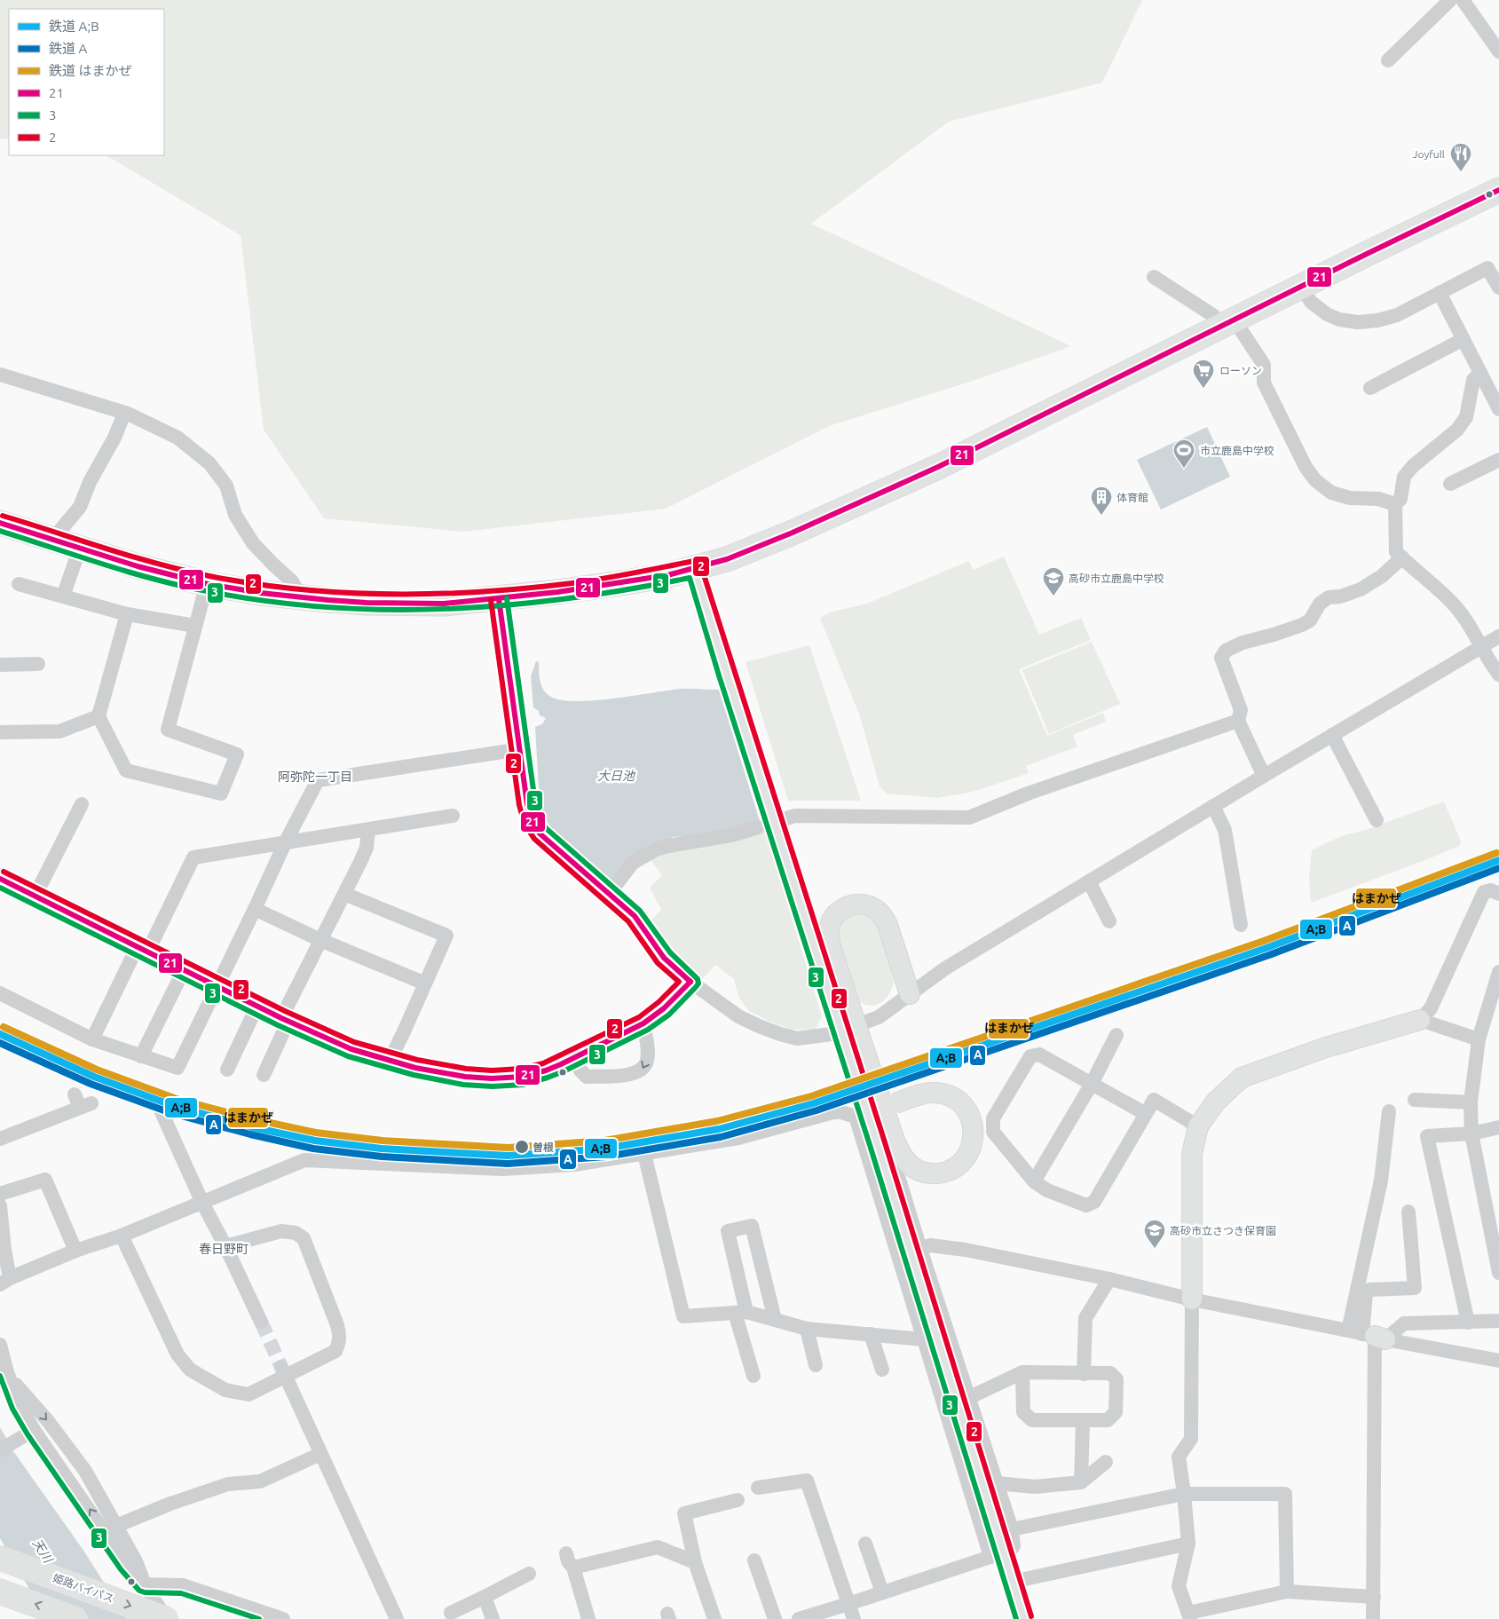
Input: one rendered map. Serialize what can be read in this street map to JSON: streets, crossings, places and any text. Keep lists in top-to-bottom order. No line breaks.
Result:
{"streets":{"highway":["姫路バイパス"]},"districts":["阿弥陀一丁目","春日野町"],"water":["大日池","天川"],"places":{"restaurant":["Joyfull"],"supermarket":["ローソン"],"sports":["市立鹿島中学校"],"building":["体育館"],"school or university":["高砂市立鹿島中学校","高砂市立さつき保育園"],"other":["曽根"]},"lines":["transit line 21","transit line 2","transit line 3","rail line はまかぜ","rail line A;B","rail line A"],"legend":["鉄道 A;B","鉄道 A","鉄道 はまかぜ","21","3","2"]}
